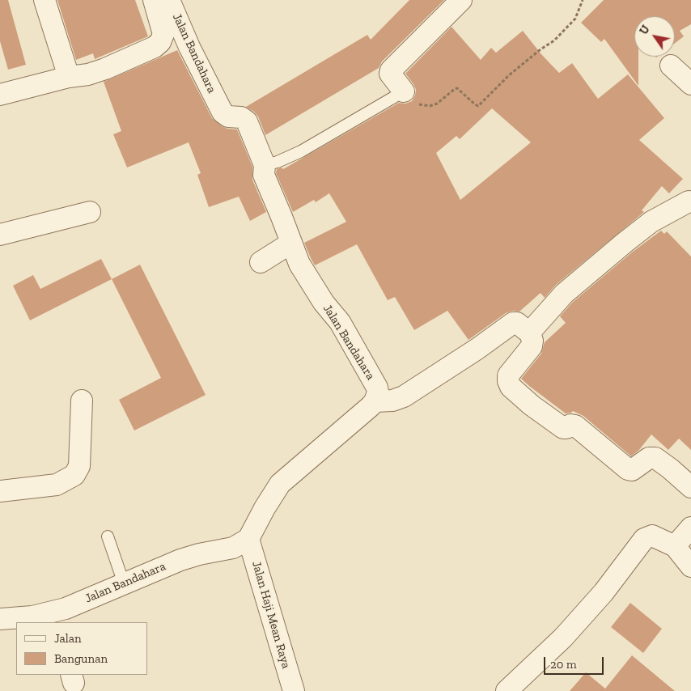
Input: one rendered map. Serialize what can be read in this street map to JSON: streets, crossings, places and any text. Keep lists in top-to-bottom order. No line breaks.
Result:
{"streets":{"street":["Jalan Bandahara","Jalan Haji Mean Raya"]},"crossings":[["Jalan Bandahara","Jalan Haji Mean Raya"]],"legend":["Jalan","Bangunan"],"scale_bar":"20 m","north":"top left"}
